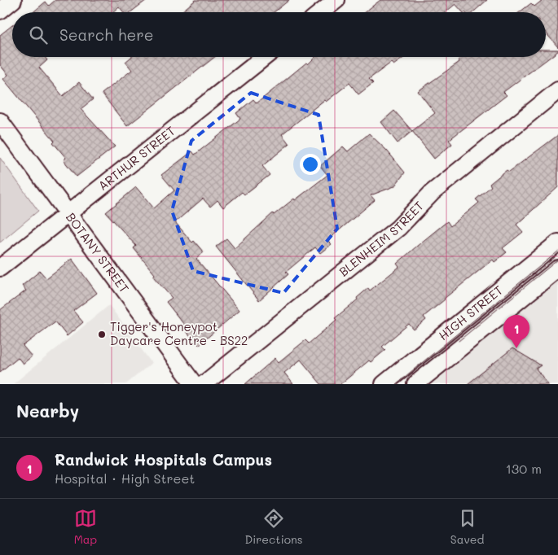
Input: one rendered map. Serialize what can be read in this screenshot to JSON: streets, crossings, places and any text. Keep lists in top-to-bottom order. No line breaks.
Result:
{"streets":{"street":["ARTHUR STREET","BLENHEIM STREET","BOTANY STREET","HIGH STREET"]},"crossings":[["ARTHUR STREET","BOTANY STREET"]],"places":["Tigger's Honeypot Daycare Centre - BS22"],"page":{"search":"Search here","pins":"1","heading":"Nearby","list":[{"mark":"1","name":"Randwick Hospitals Campus","note":"Hospital · High Street","value":"130 m"}],"nav":["Map","Directions","Saved"]}}
